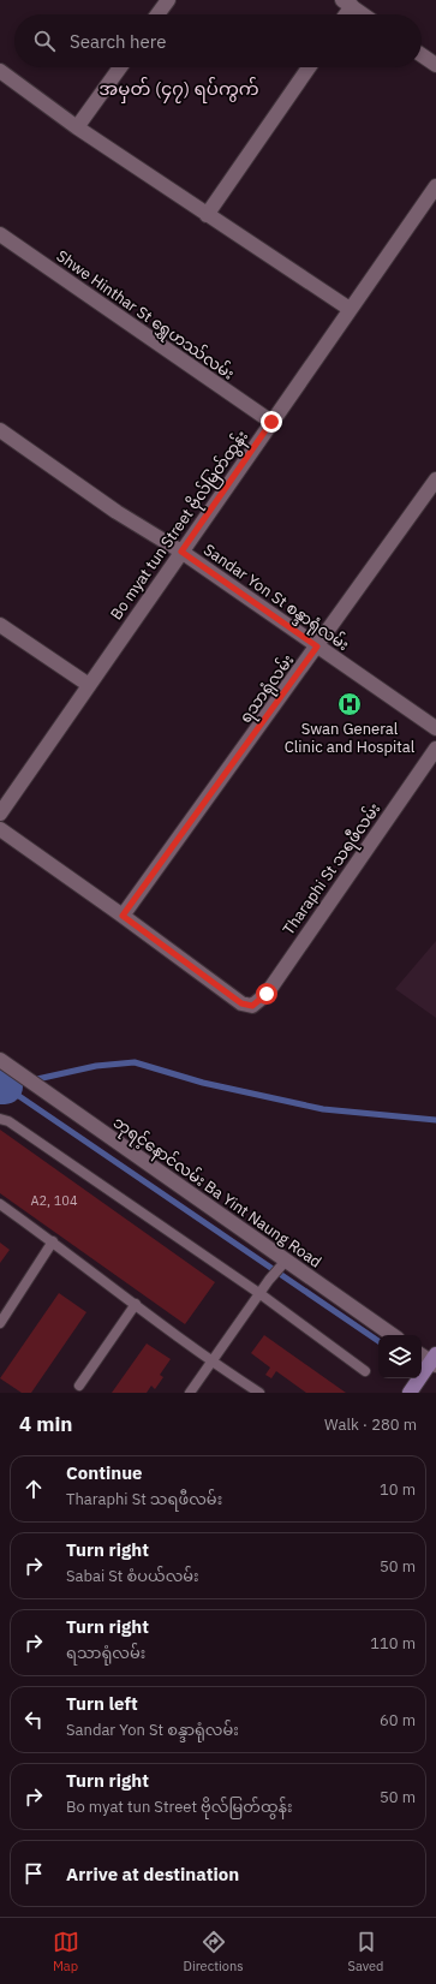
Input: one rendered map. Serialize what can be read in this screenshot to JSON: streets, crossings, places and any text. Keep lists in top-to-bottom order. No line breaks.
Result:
{"streets":{"street":["Shwe Hinthar St ရွှေဟဿ်လမ်း","Bo myat tun Street ဗိုလ်မြတ်ထွန်း","Sandar Yon St စန္ဒာရုံလမ်း","ရသာရုံလမ်း","Tharaphi St သရဖီလမ်း","ဘုရင့်နောင်လမ်း Ba Yint Naung Road"]},"crossings":[["Shwe Hinthar St ရွှေဟဿ်လမ်း","Bo myat tun Street ဗိုလ်မြတ်ထွန်း"],["Bo myat tun Street ဗိုလ်မြတ်ထွန်း","Sandar Yon St စန္ဒာရုံလမ်း"],["Sandar Yon St စန္ဒာရုံလမ်း","ရသာရုံလမ်း"],["ရသာရုံလမ်း","Tharaphi St သရဖီလမ်း"]],"districts":["အမှတ် (၄၇) ရပ်ကွက်"],"places":{"hospital":["Swan General Clinic and Hospital"]},"house_numbers":["A2, 104"],"page":{"search":"Search here","heading":["4 min","Walk · 280 m"],"list":[["Continue","Tharaphi St သရဖီလမ်း","10 m"],["Turn right","Sabai St စံပယ်လမ်း","50 m"],["Turn right","ရသာရုံလမ်း","110 m"],["Turn left","Sandar Yon St စန္ဒာရုံလမ်း","60 m"],["Turn right","Bo myat tun Street ဗိုလ်မြတ်ထွန်း","50 m"],"Arrive at destination"],"nav":["Map","Directions","Saved"]}}
